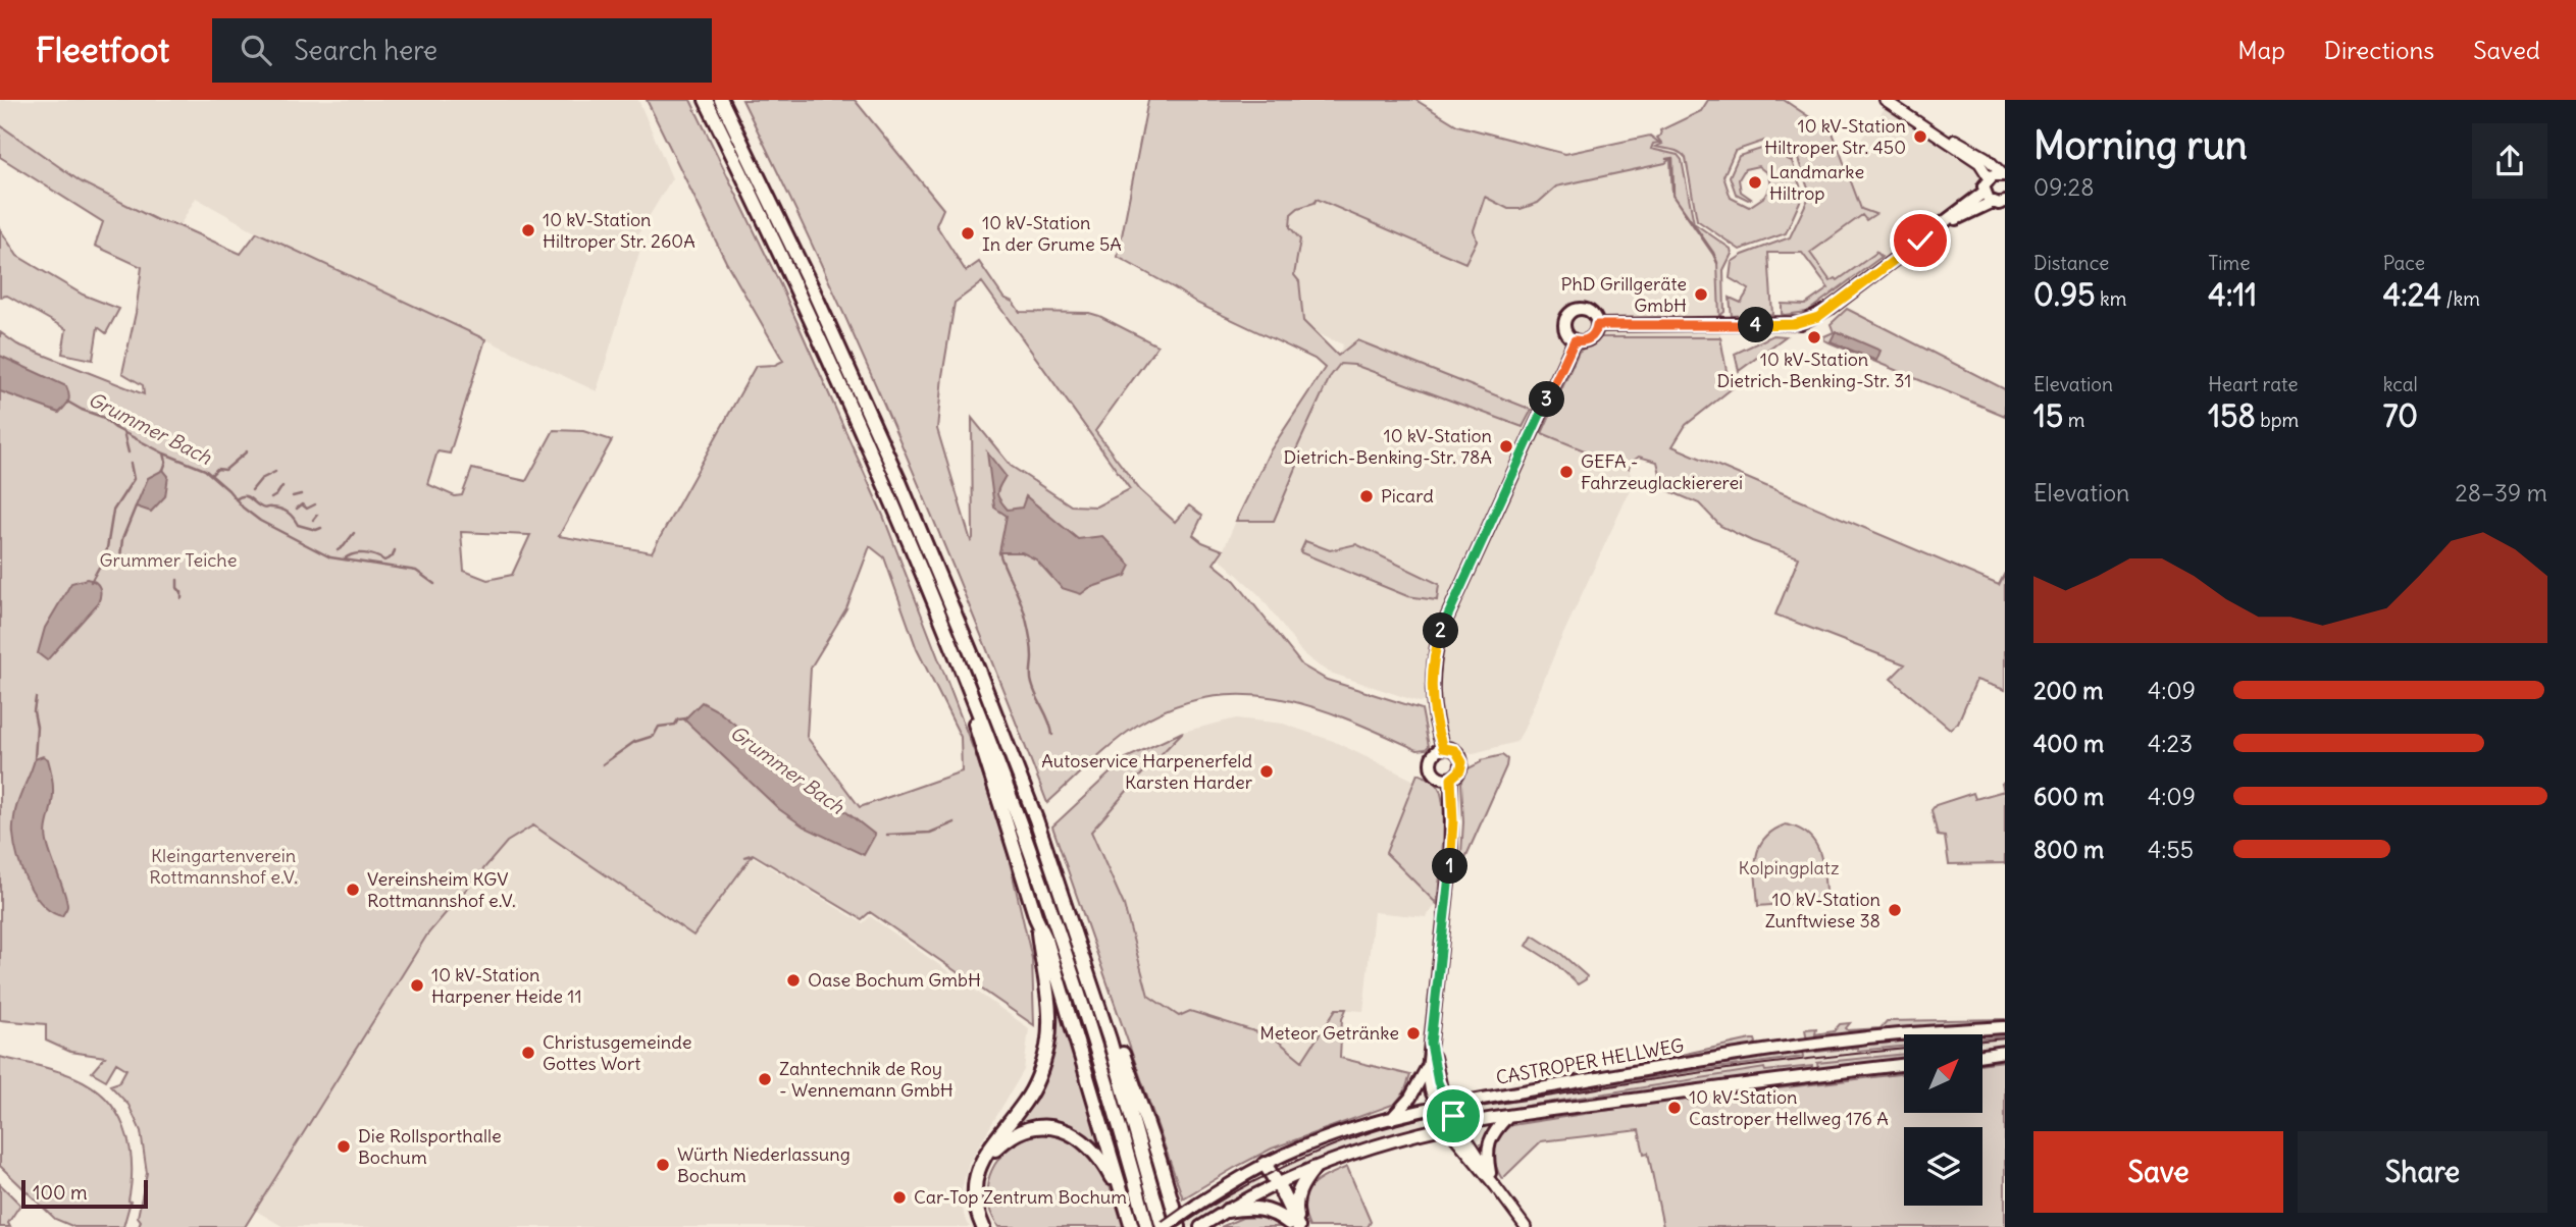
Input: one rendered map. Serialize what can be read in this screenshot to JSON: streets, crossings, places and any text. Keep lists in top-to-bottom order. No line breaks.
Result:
{"streets":{"main road":["CASTROPER HELLWEG"]},"water":["Grummer Bach"],"parks":["Grummer Teiche","Kleingartenverein Rottmannshof e.V.","Kolpingplatz"],"places":["10 kV-Station Hiltroper Str. 450","Landmarke Hiltrop","10 kV-Station Hiltroper Str. 260A","10 kV-Station In der Grume 5A","PhD Grillgeräte GmbH","10 kV-Station Dietrich-Benking-Str. 31","10 kV-Station Dietrich-Benking-Str. 78A","GEFA - Fahrzeuglackiererei","Picard","Autoservice Harpenerfeld Karsten Harder","Vereinsheim KGV Rottmannshof e.V.","10 kV-Station Zunftwiese 38","Oase Bochum GmbH","10 kV-Station Harpener Heide 11","Meteor Getränke","Christusgemeinde Gottes Wort","Zahntechnik de Roy - Wennemann GmbH","10 kV-Station Castroper Hellweg 176 A","Die Rollsporthalle Bochum","Würth Niederlassung Bochum","Car-Top Zentrum Bochum"],"scale_bar":"100 m","north":"top right","page":{"header":"Fleetfoot","search":"Search here","nav":["Map","Directions","Saved"],"heading":["Morning run","09:28"],"stats":[["Distance","0.95 km"],["Time","4:11"],["Pace","4:24 /km"],["Elevation","15 m"],["Heart rate","158 bpm"],["kcal","70"]],"pins":["4","3","2","1"],"chart":["Elevation","28–39 m"],"list":[{"name":"200 m","note":"4:09"},{"name":"400 m","note":"4:23"},{"name":"600 m","note":"4:09"},{"name":"800 m","note":"4:55"}],"buttons":["Save","Share"],"scale":"100 m"}}
